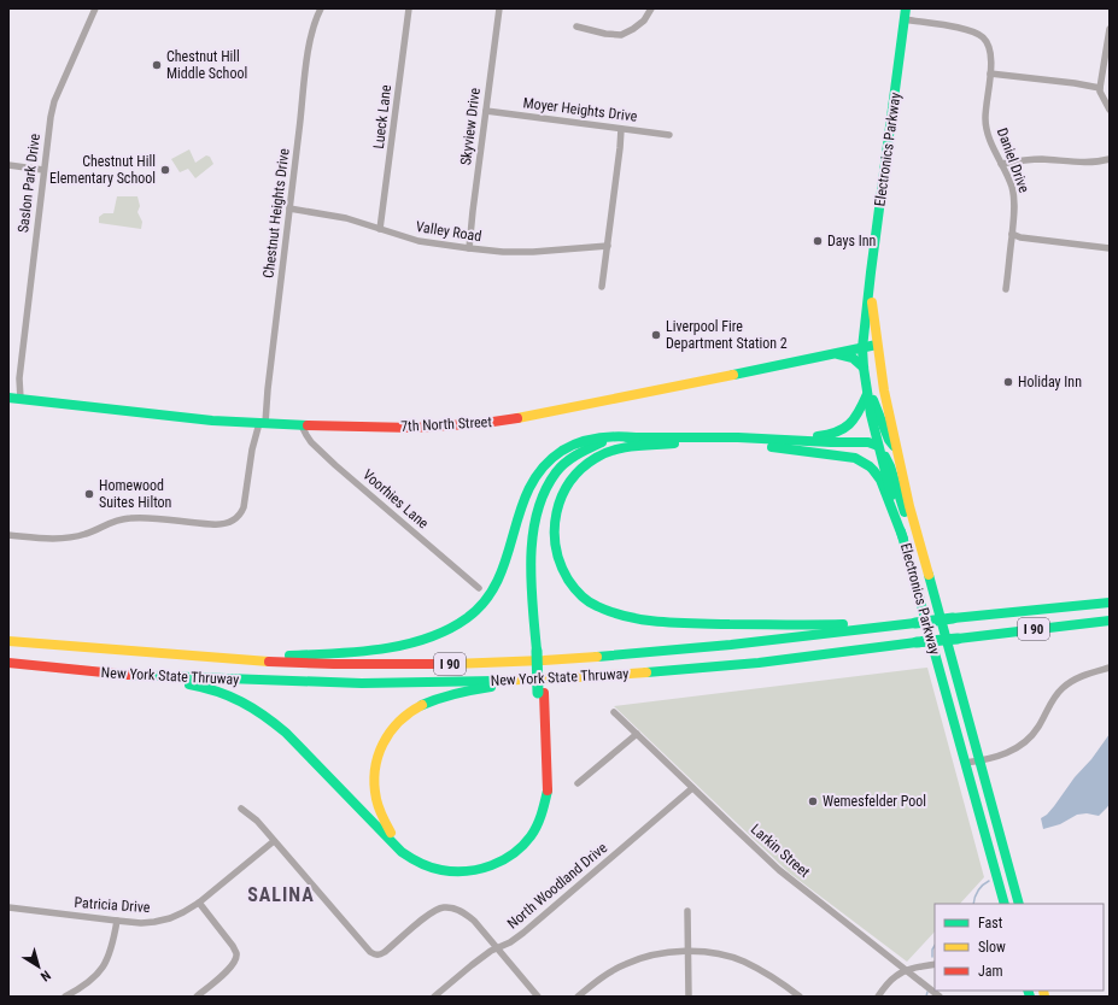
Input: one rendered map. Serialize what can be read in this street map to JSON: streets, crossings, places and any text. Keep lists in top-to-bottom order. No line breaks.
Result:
{"streets":{"main road":["Electronics Parkway","7th North Street","I 90","New York State Thruway"],"street":["Moyer Heights Drive","Lueck Lane","Skyview Drive","Daniel Drive","Saslon Park Drive","Chestnut Heights Drive","Valley Road","Voorhies Lane","Larkin Street","North Woodland Drive","Patricia Drive"]},"crossings":[["Moyer Heights Drive","Skyview Drive"],["Lueck Lane","Valley Road"],["Skyview Drive","Valley Road"],["Electronics Parkway","Daniel Drive"],["Electronics Parkway","7th North Street"],["Saslon Park Drive","7th North Street"],["Chestnut Heights Drive","Valley Road"],["Chestnut Heights Drive","7th North Street"],["7th North Street","Voorhies Lane"],["Larkin Street","North Woodland Drive"]],"districts":["SALINA"],"places":["Chestnut Hill Middle School","Chestnut Hill Elementary School","Days Inn","Liverpool Fire Department Station 2","Holiday Inn","Homewood Suites Hilton","Wemesfelder Pool"],"legend":["Fast","Slow","Jam"],"north":"bottom right"}
